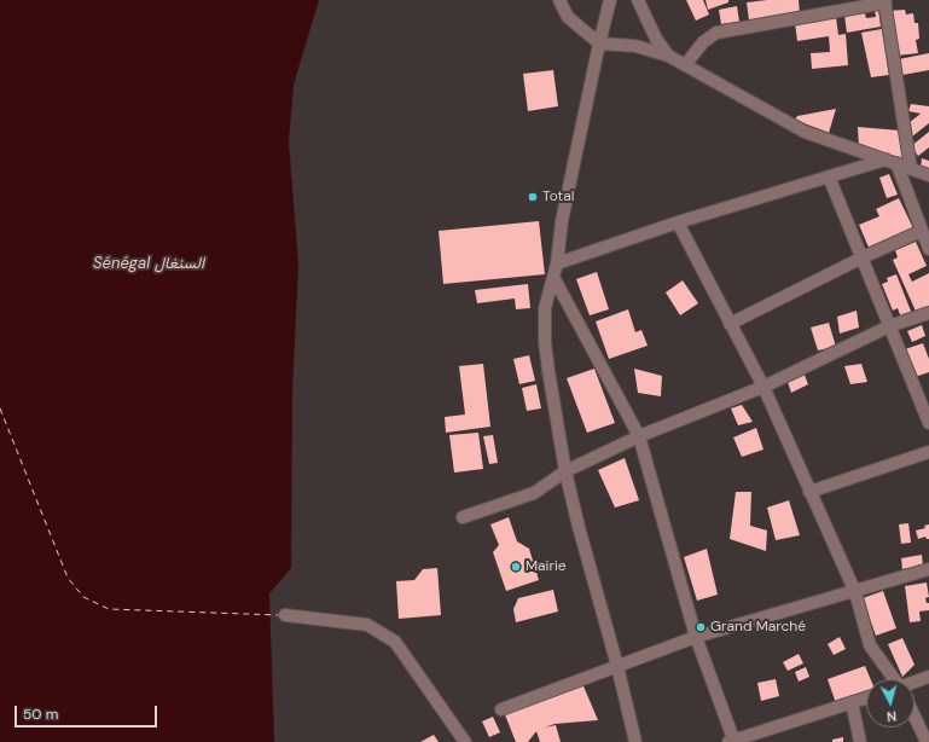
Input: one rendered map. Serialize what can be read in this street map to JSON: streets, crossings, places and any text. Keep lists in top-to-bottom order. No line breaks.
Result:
{"water":["Sénégal السنغال"],"places":["Total","Mairie","Grand Marché"],"scale_bar":"50 m","north":"bottom"}
